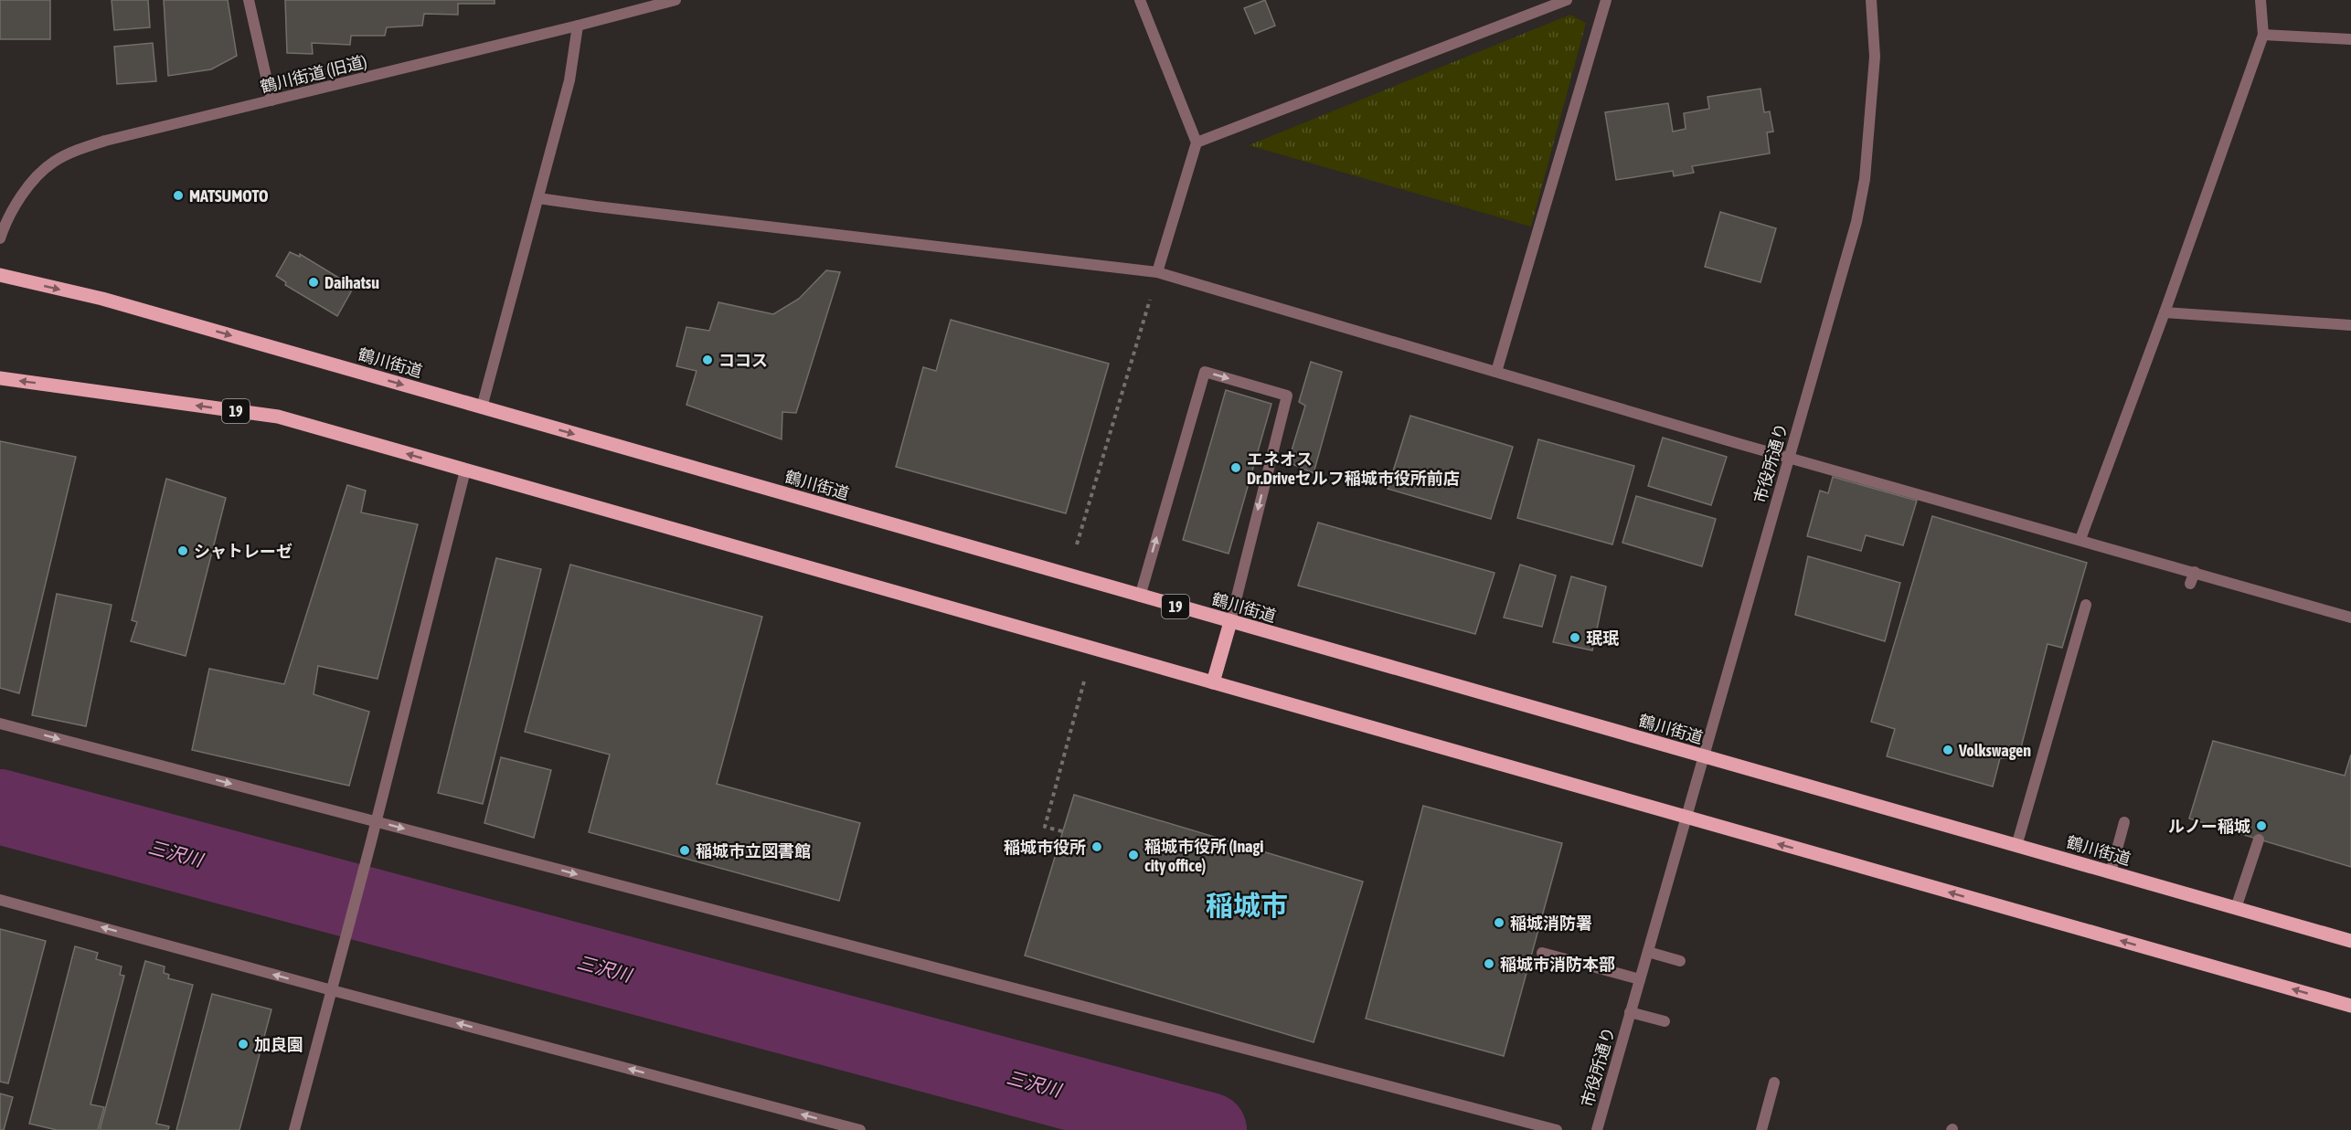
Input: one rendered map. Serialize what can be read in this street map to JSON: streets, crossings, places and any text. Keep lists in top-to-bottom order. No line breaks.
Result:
{"streets":{"main road":["鶴川街道","19"],"street":["鶴川街道 (旧道)","市役所通り"]},"crossings":[["鶴川街道","市役所通り"],["19","市役所通り"]],"districts":["稲城市"],"water":["三沢川"],"places":["MATSUMOTO","Daihatsu","ココス","エネオス Dr.Driveセルフ稲城市役所前店","シャトレーゼ","珉珉","Volkswagen","ルノー稲城","稲城市役所","稲城市立図書館","稲城市役所 (Inagi city office)","稲城消防署","稲城市消防本部","加良園"]}
